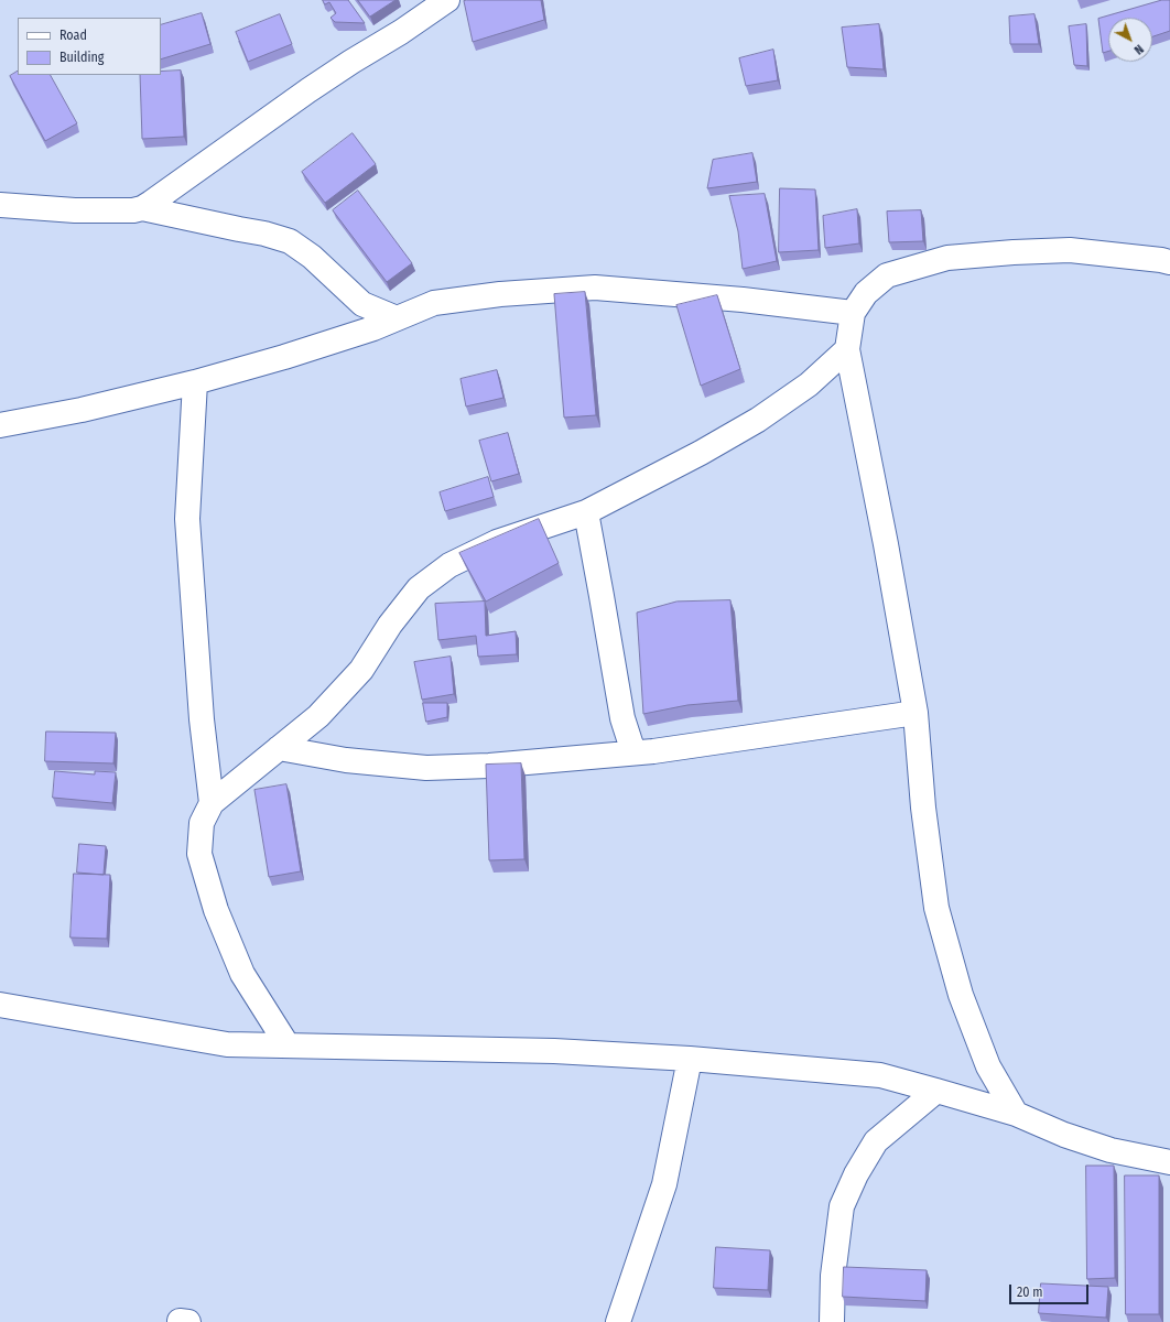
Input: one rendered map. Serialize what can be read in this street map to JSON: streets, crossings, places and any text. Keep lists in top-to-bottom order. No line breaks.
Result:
{"legend":["Road","Building"],"scale_bar":"20 m","north":"bottom right"}
